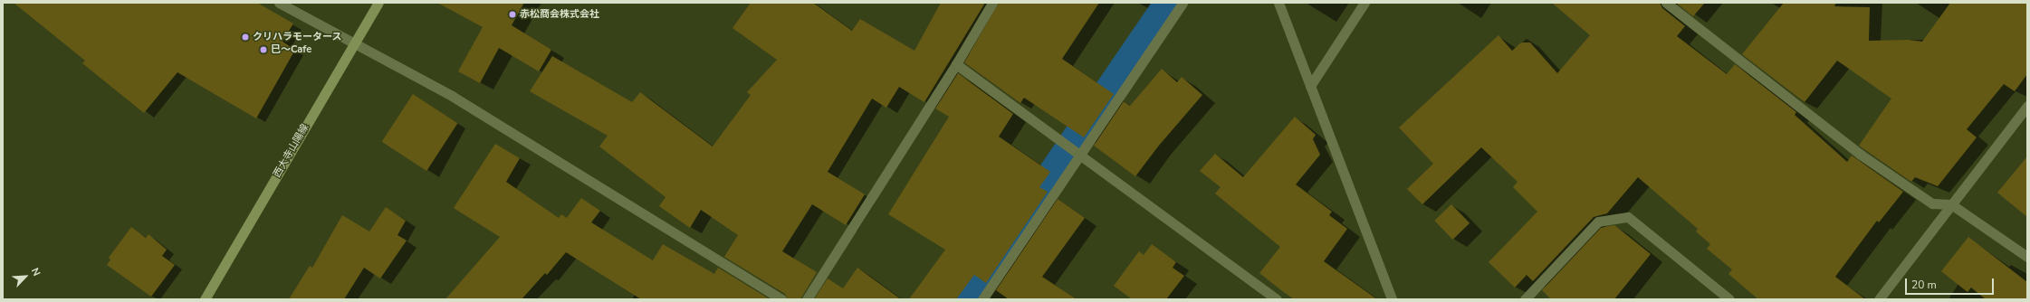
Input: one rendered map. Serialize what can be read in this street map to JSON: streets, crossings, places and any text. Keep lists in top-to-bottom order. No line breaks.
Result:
{"streets":{"main road":["西大寺山陽線"]},"places":["赤松商会株式会社","クリハラモータース","巳～Cafe"],"scale_bar":"20 m","north":"top right"}
